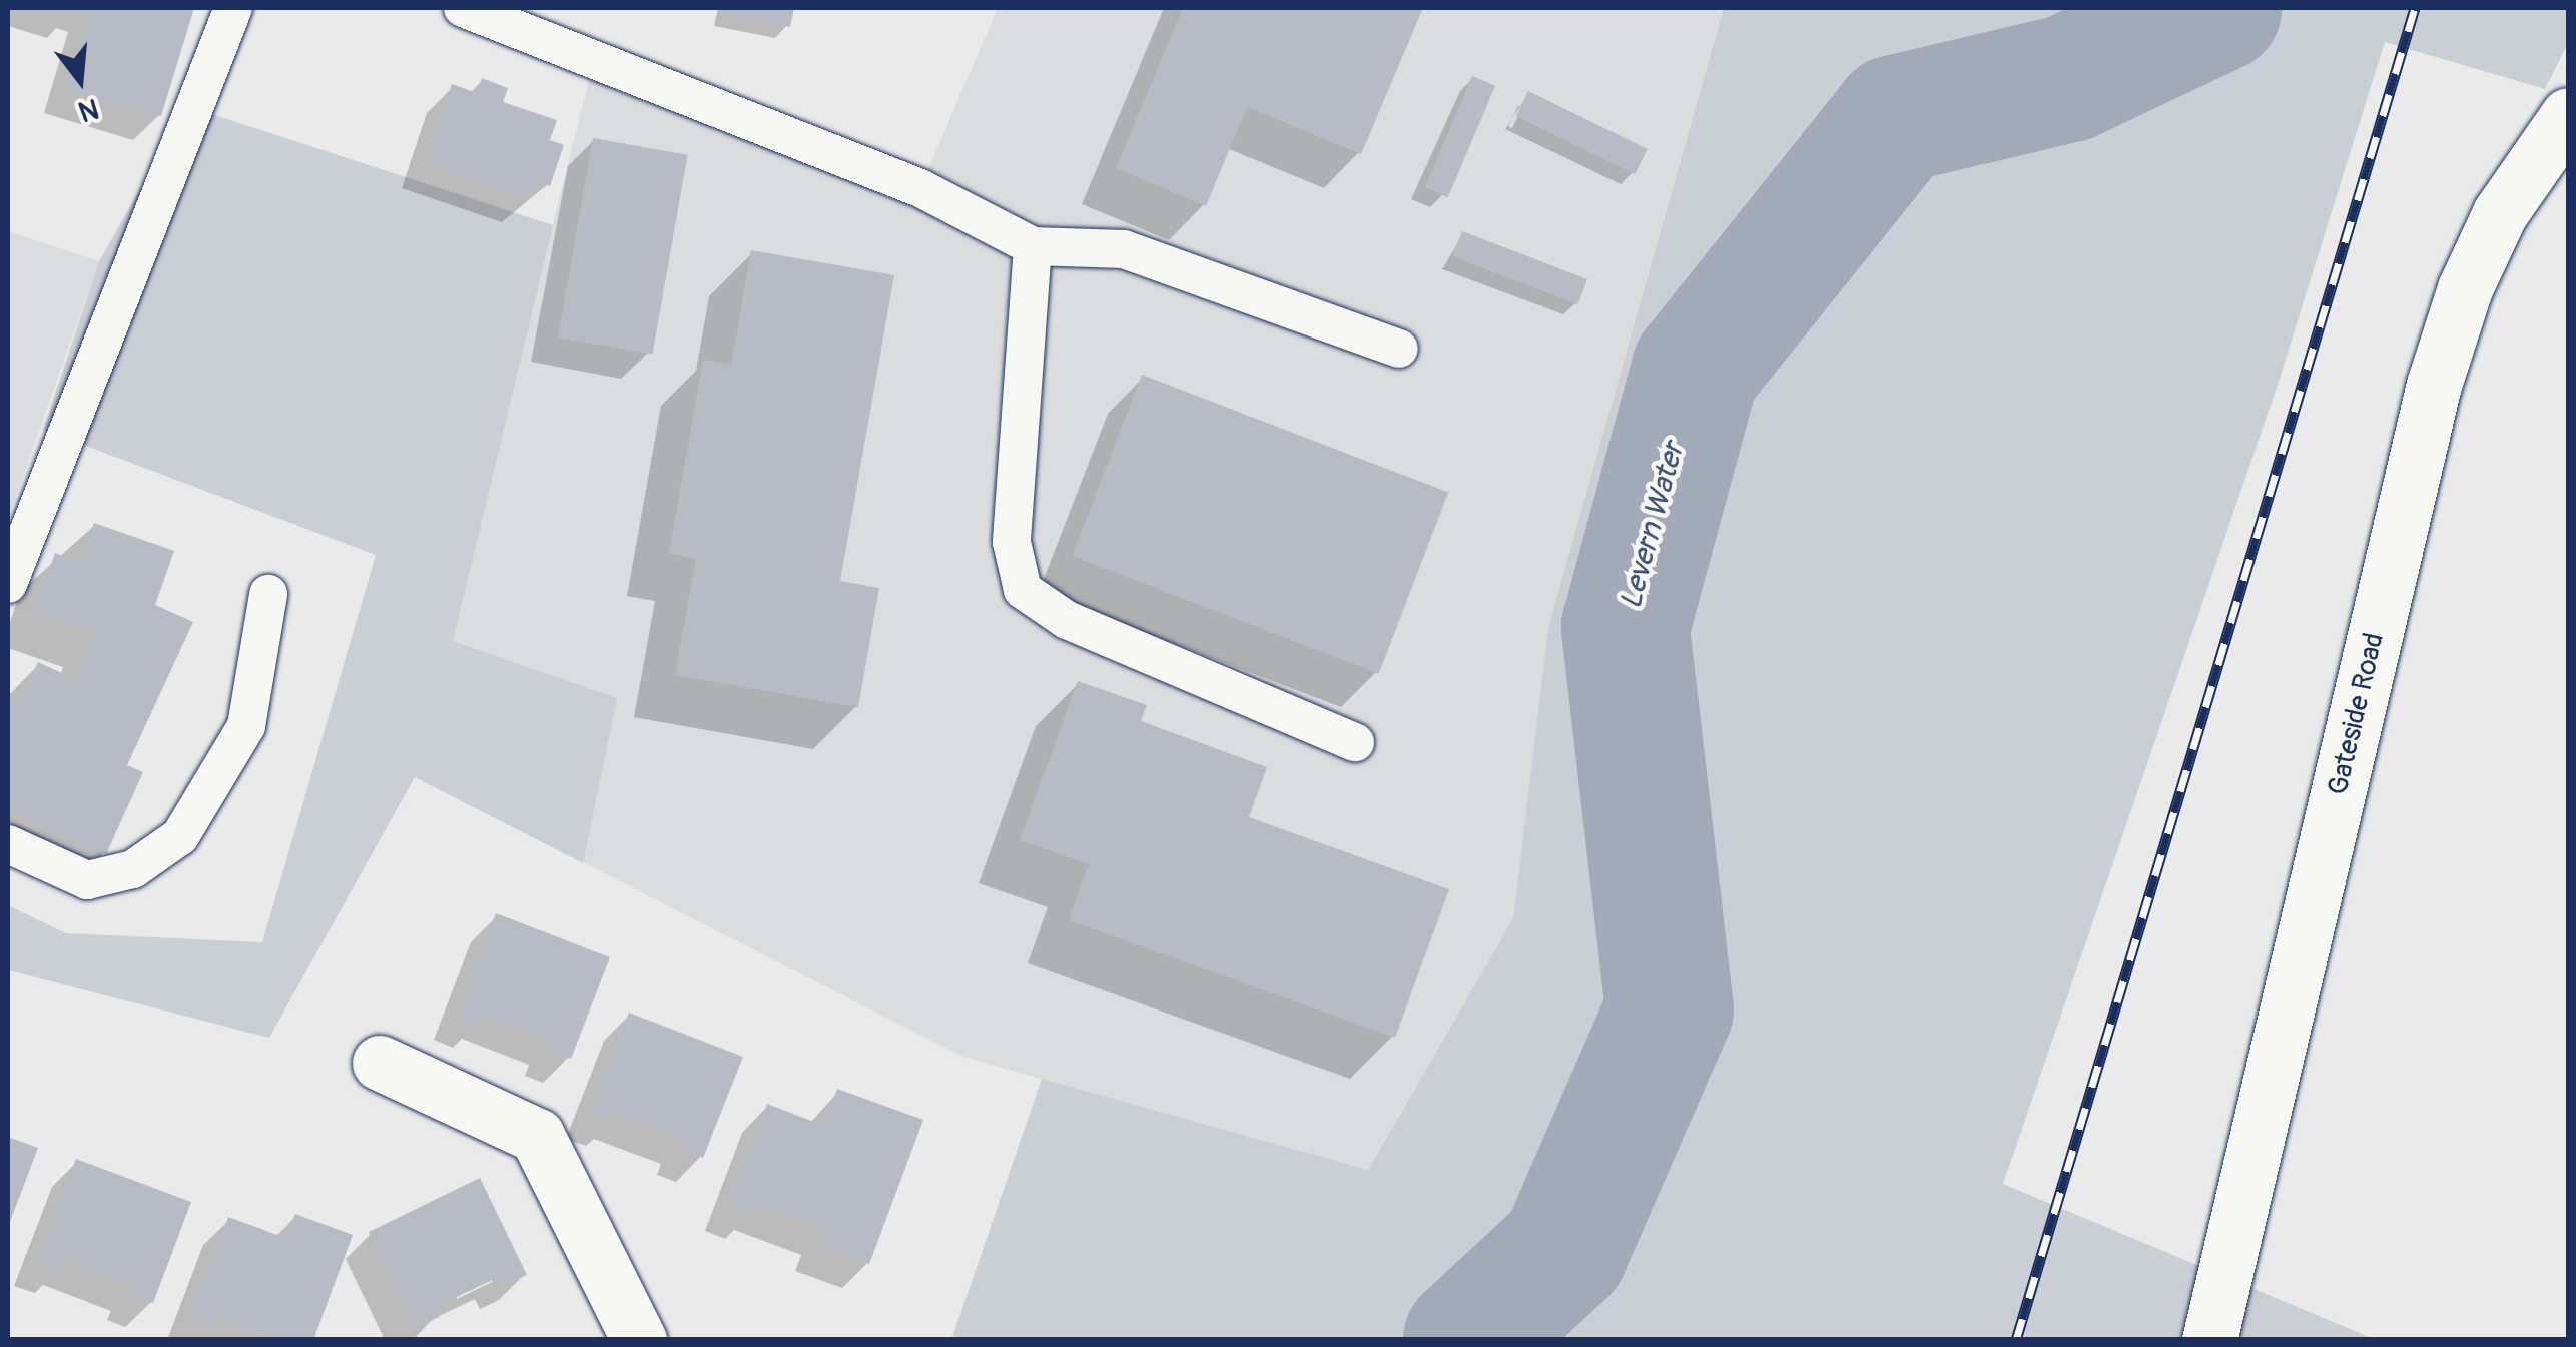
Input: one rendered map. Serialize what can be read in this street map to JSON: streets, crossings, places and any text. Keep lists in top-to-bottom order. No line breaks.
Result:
{"streets":{"street":["Gateside Road"]},"water":["Levern Water"],"north":"bottom"}
